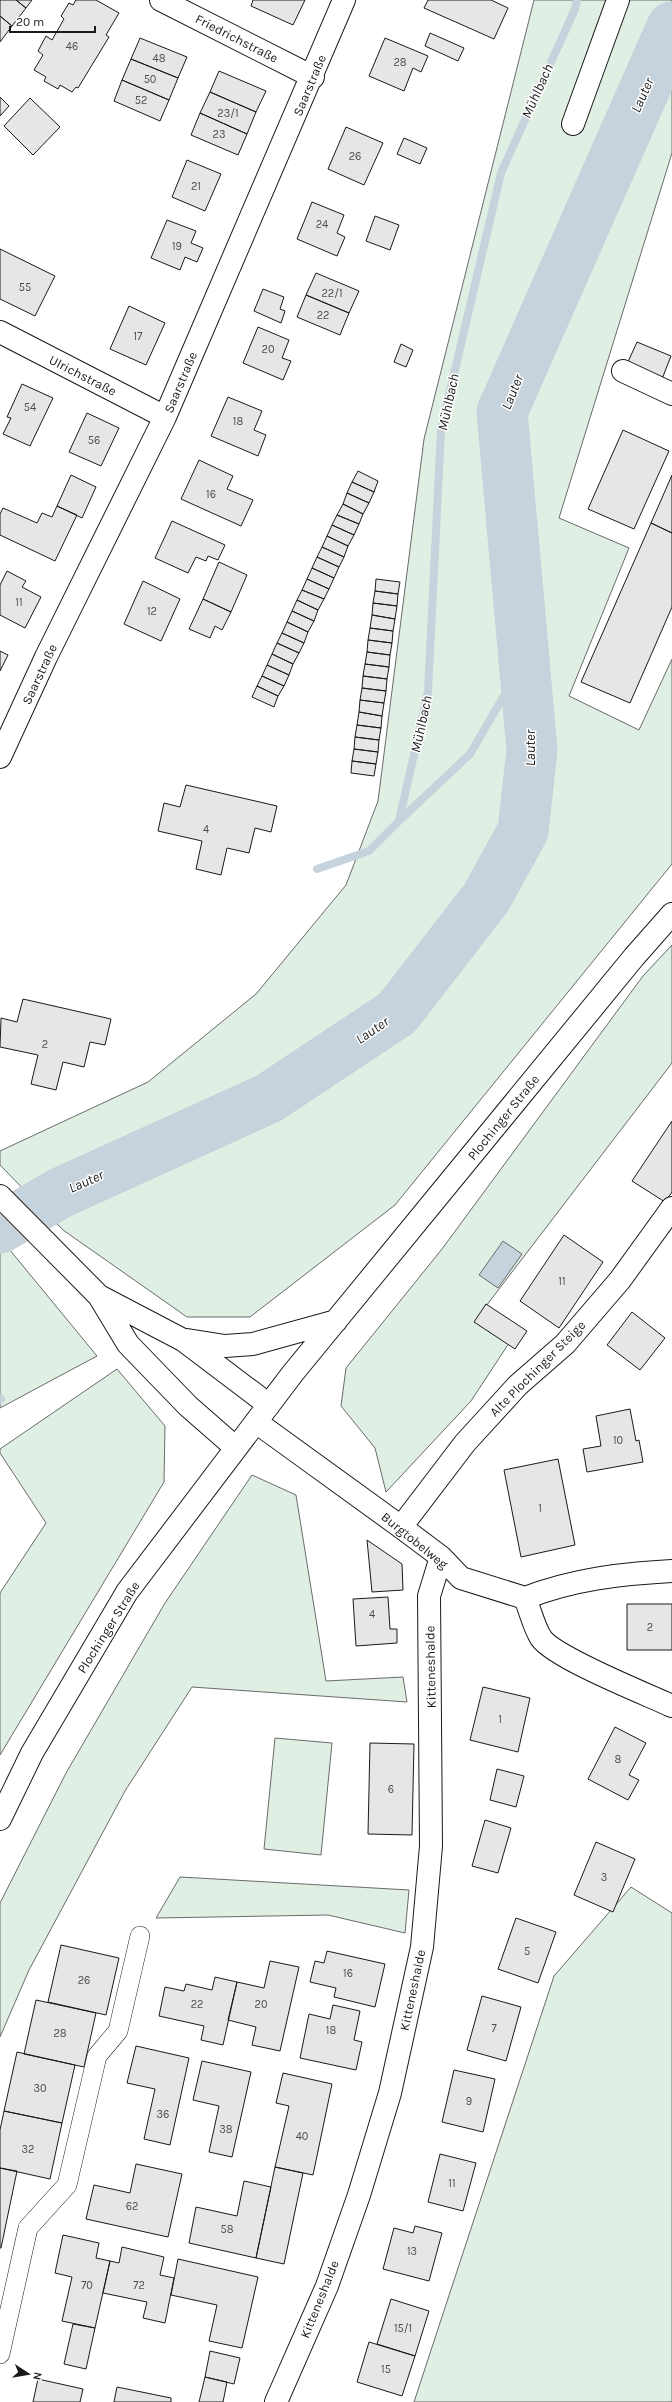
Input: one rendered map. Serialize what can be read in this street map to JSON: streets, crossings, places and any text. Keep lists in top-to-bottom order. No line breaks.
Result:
{"streets":{"street":["Friedrichstraße","Saarstraße","Ulrichstraße","Plochinger Straße","Alte Plochinger Steige","Burgtobelweg","Kitteneshalde"]},"crossings":[["Friedrichstraße","Saarstraße"],["Saarstraße","Ulrichstraße"],["Plochinger Straße","Burgtobelweg"],["Alte Plochinger Steige","Burgtobelweg"],["Burgtobelweg","Kitteneshalde"]],"water":["Mühlbach","Lauter"],"house_numbers":["46","48","28","50","52","23/1","23","26","21","24","19","55","22/1","22","17","20","54","18","56","16","11","12","4","2","11","10","1","4","2","1","8","6","3","5","16","26","22","20","7","18","28","30","9","36","38","40","32","11","62","58","13","70","72","15/1","15"],"scale_bar":"20 m","north":"right"}
